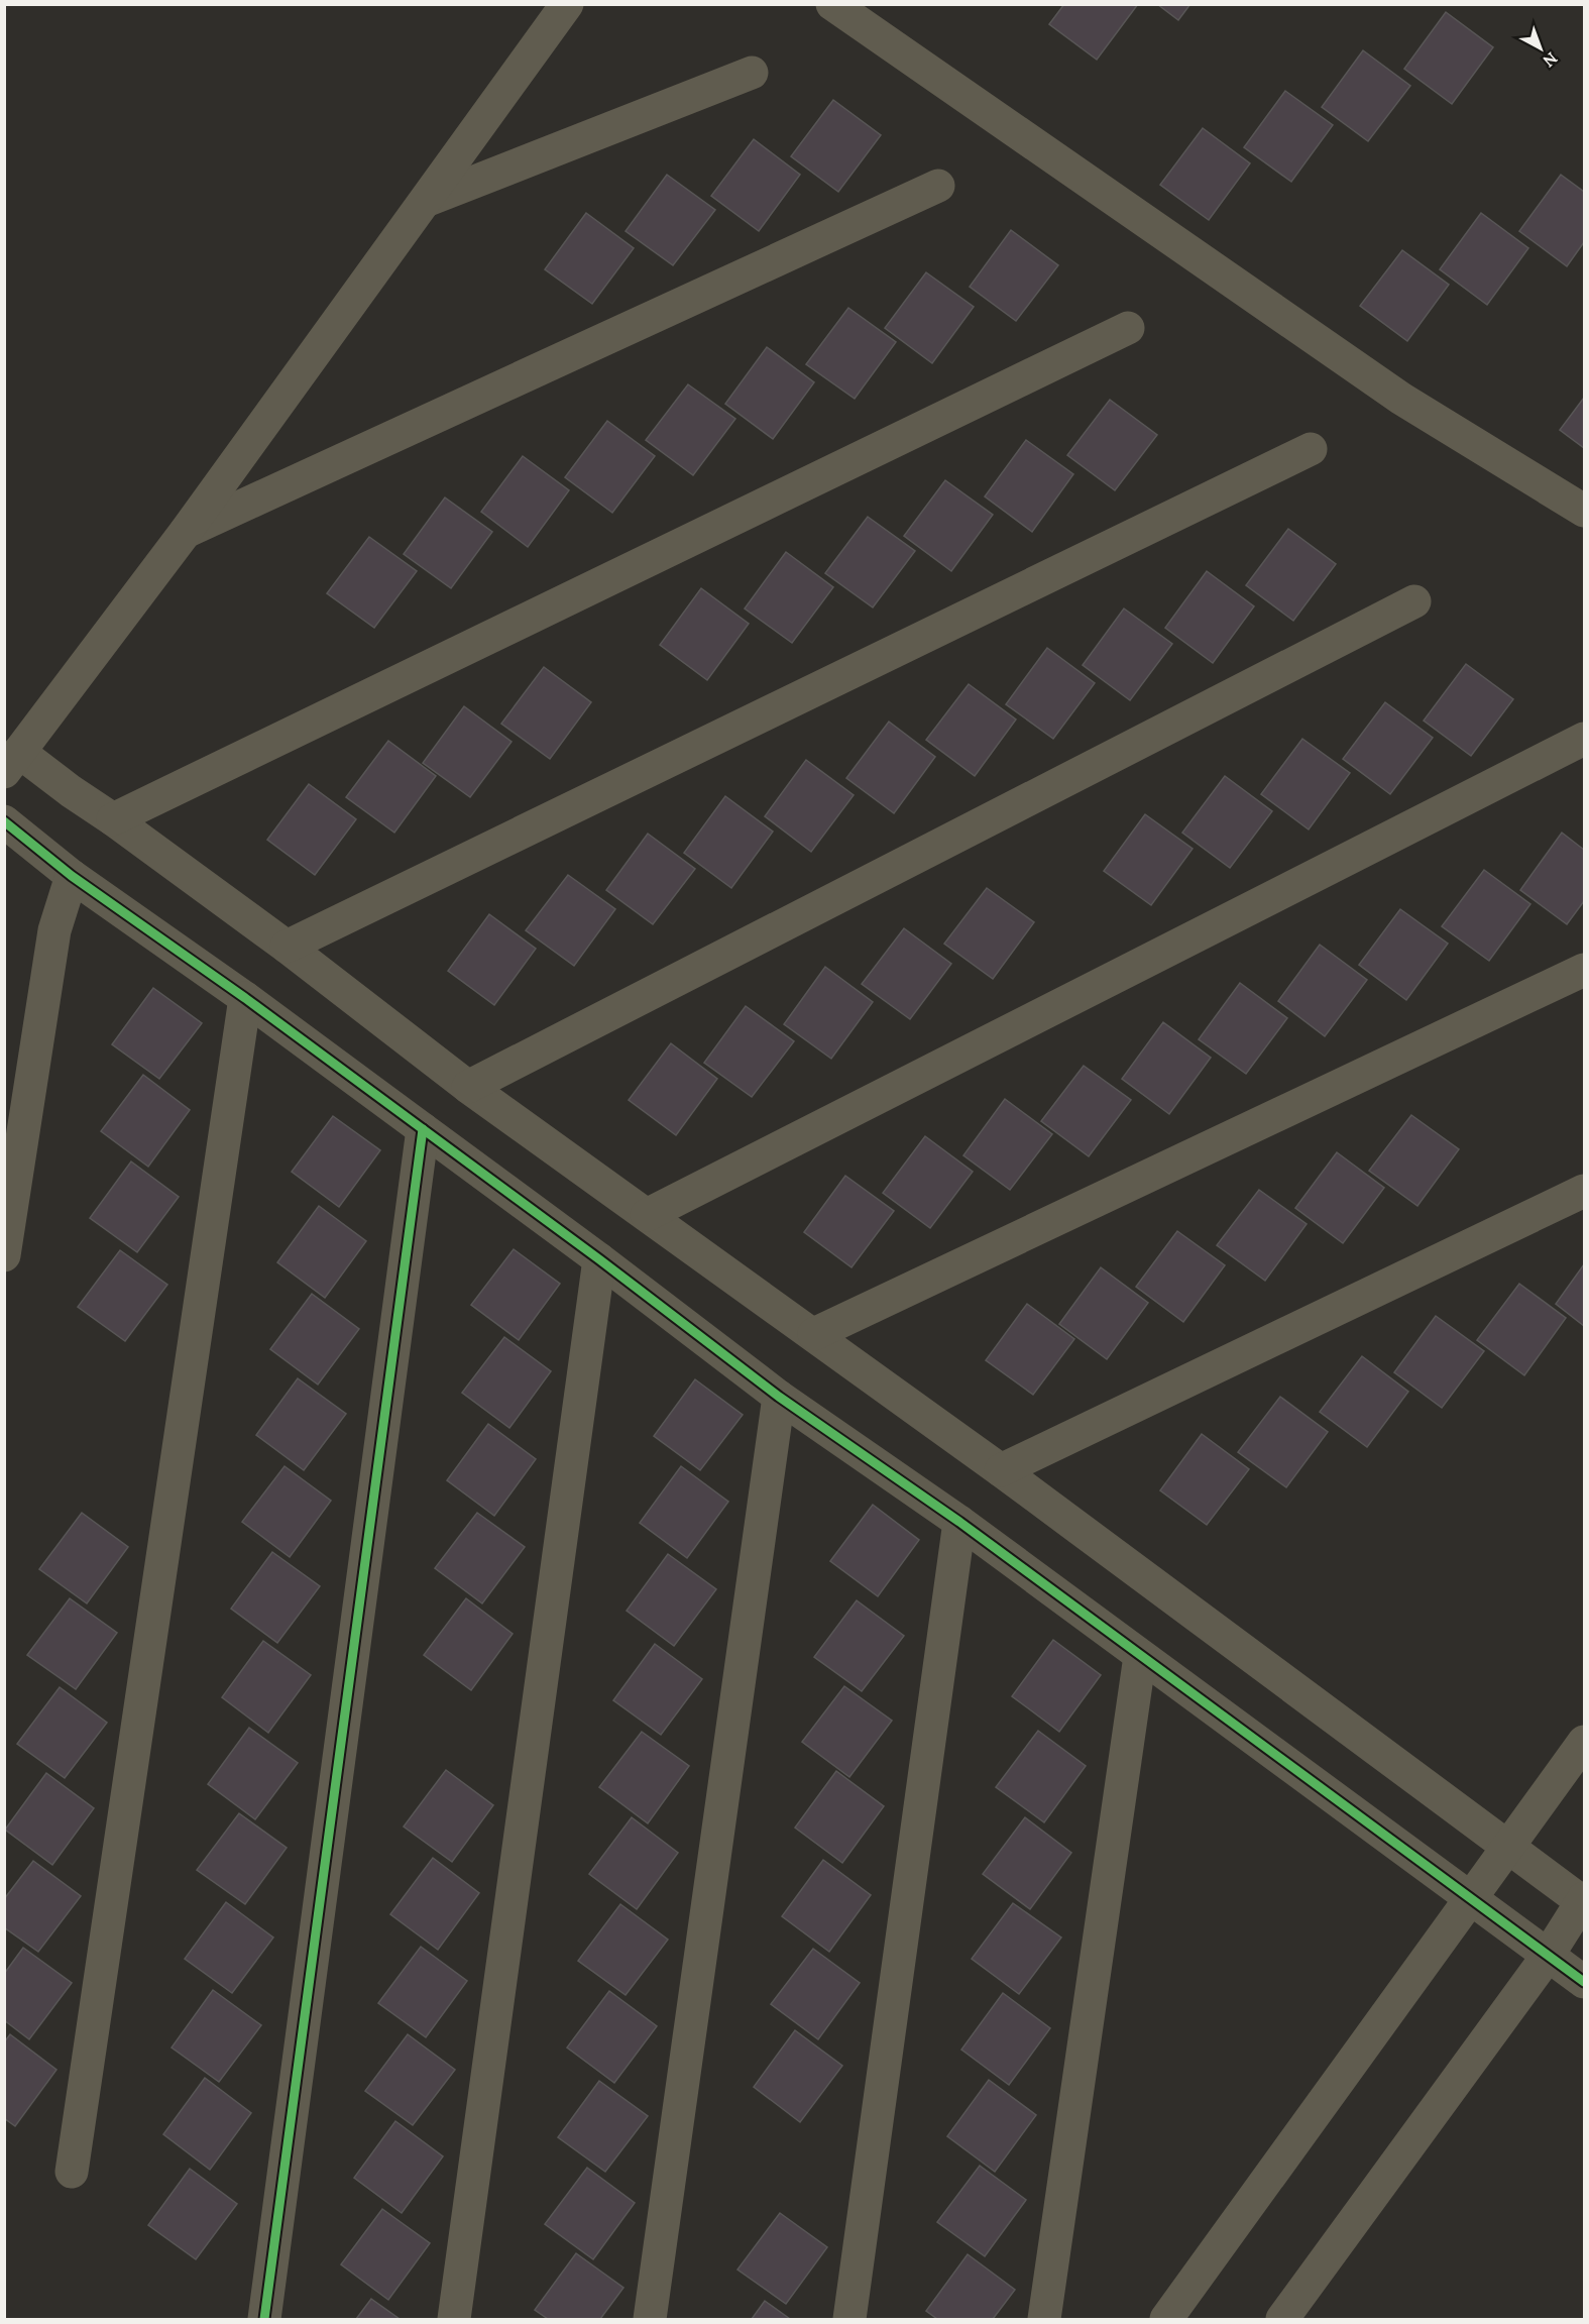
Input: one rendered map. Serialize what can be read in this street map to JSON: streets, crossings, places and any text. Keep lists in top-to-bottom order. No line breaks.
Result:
{"north":"bottom right"}
